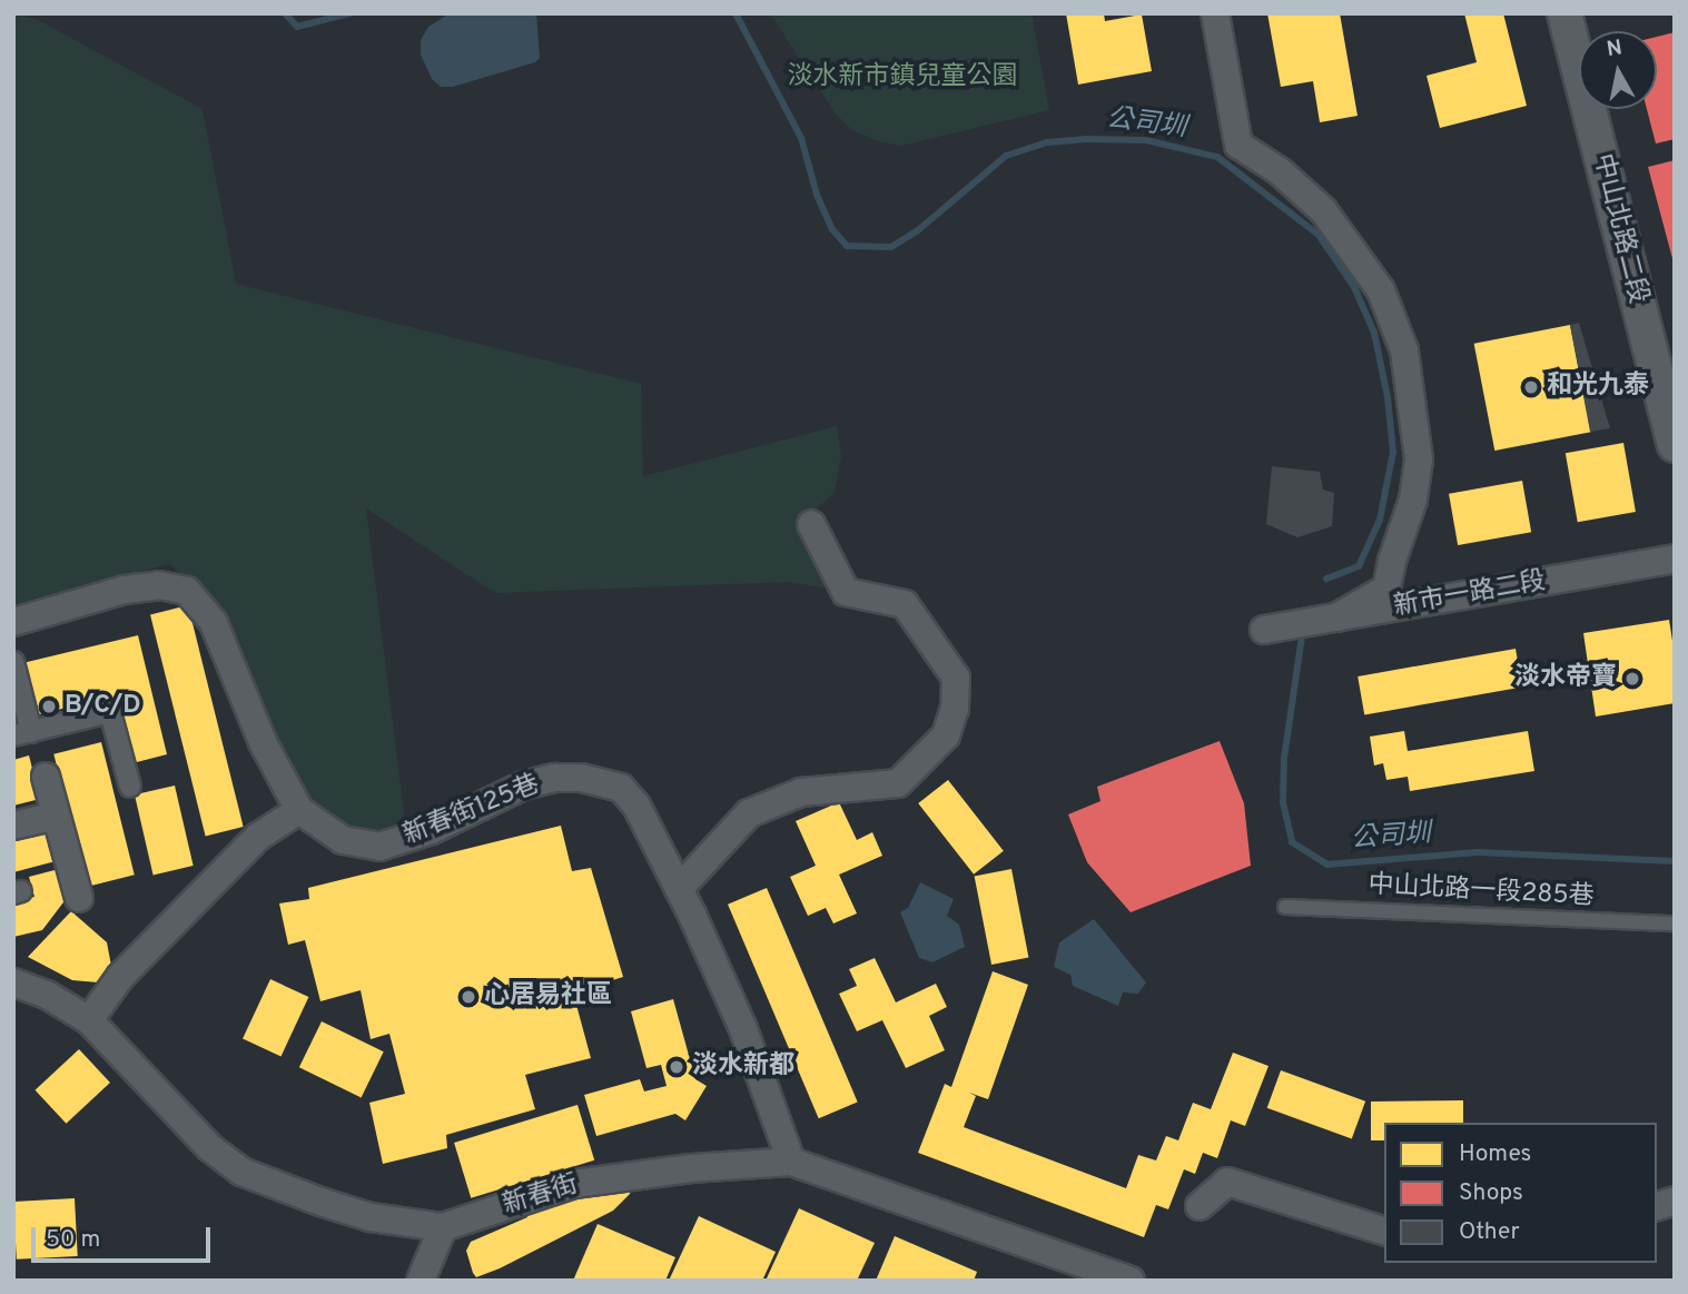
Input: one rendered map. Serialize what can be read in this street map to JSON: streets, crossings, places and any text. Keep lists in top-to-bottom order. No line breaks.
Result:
{"streets":{"street":["中山北路二段","新市一路二段","新春街125巷","新春街"],"lane":["中山北路一段285巷"]},"crossings":[["新春街125巷","新春街"]],"water":["公司圳"],"parks":["淡水新市鎮兒童公園"],"places":["和光九泰","淡水帝寶","B/C/D","心居易社區","淡水新都"],"legend":["Homes","Shops","Other"],"scale_bar":"50 m","north":"top"}
